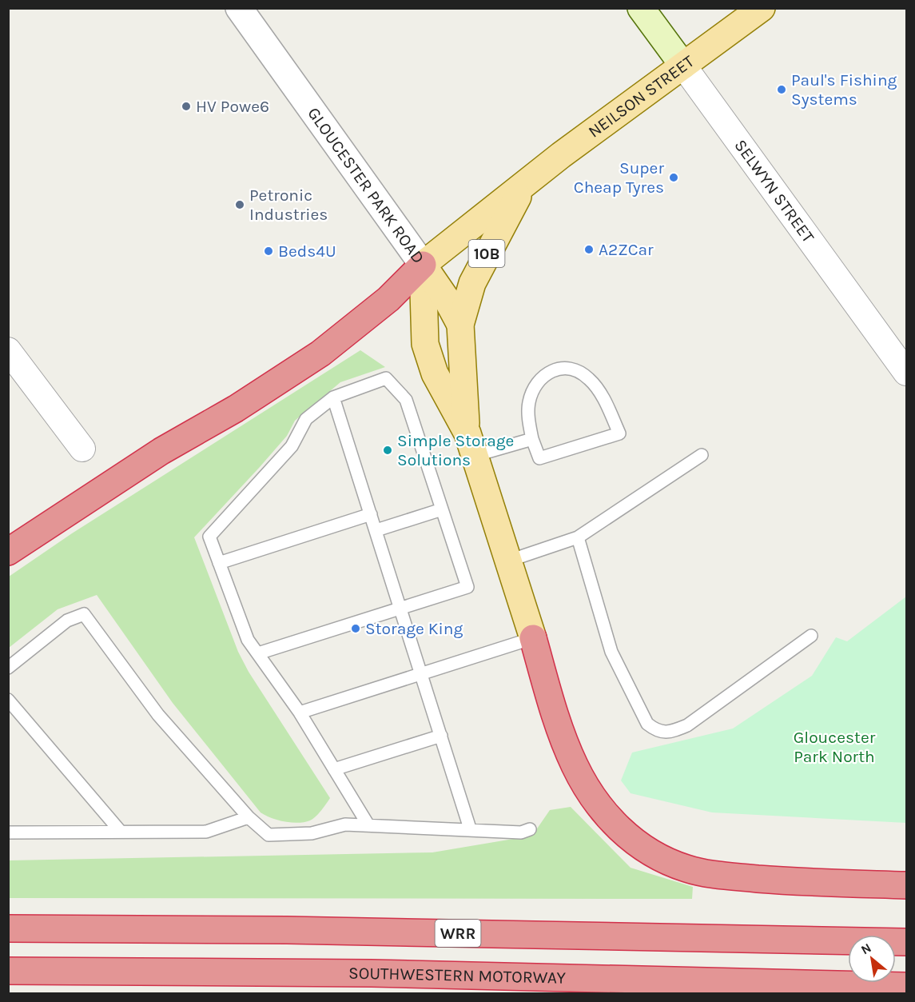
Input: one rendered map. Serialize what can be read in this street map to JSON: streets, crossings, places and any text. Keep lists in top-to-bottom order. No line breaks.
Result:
{"streets":{"highway":["WRR","SOUTHWESTERN MOTORWAY"],"main road":["NEILSON STREET","GLOUCESTER PARK ROAD","SELWYN STREET","10B"]},"crossings":[["NEILSON STREET","GLOUCESTER PARK ROAD"],["NEILSON STREET","SELWYN STREET"]],"parks":["Gloucester Park North"],"places":["Paul's Fishing Systems","HV Powe6","Super Cheap Tyres","Petronic Industries","A2ZCar","Beds4U","Simple Storage Solutions","Storage King"],"north":"top left"}
